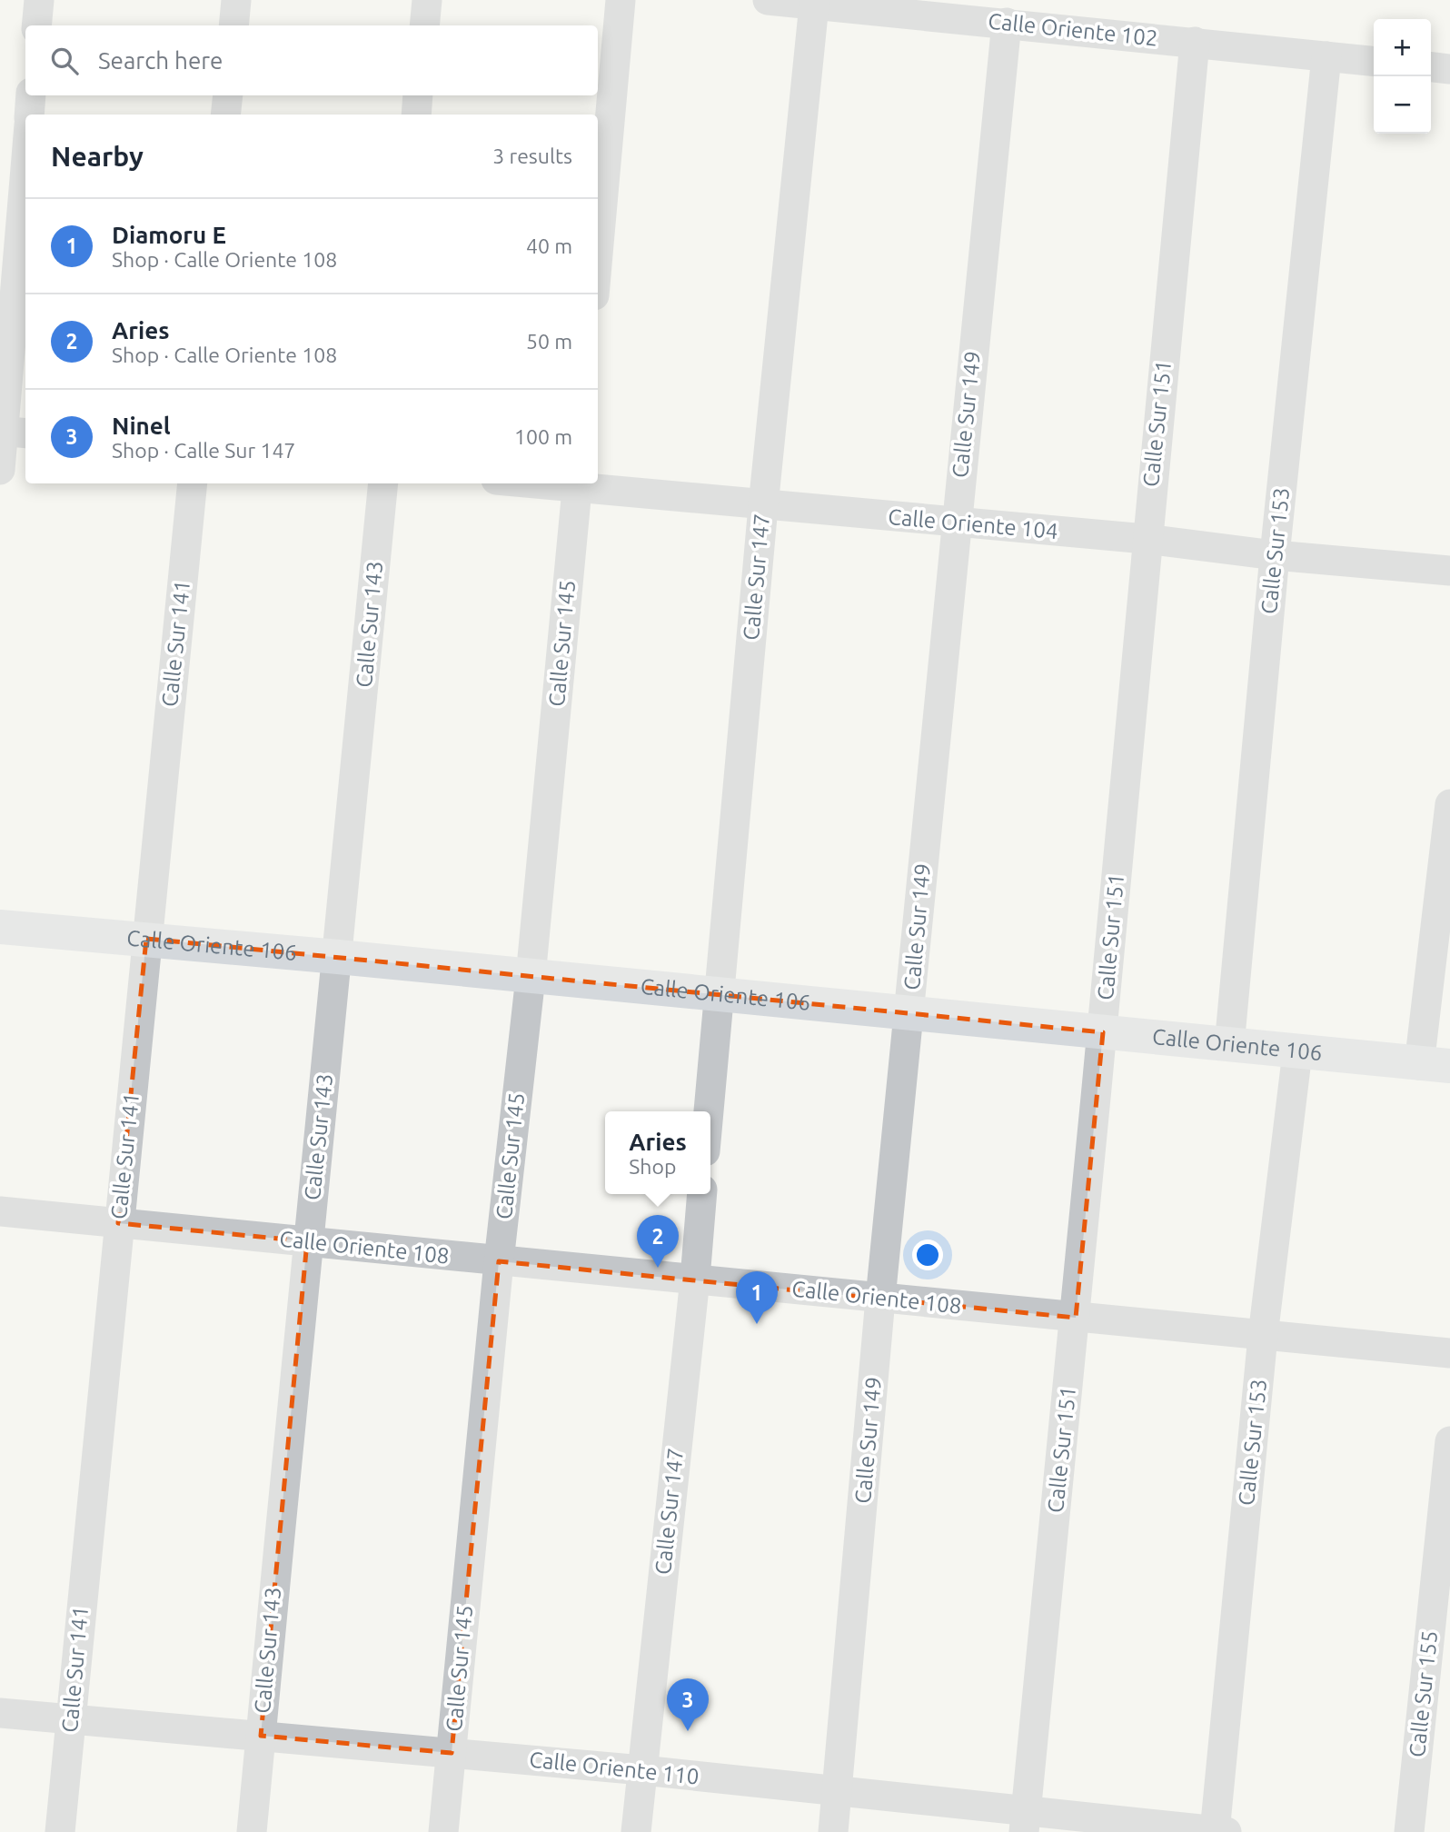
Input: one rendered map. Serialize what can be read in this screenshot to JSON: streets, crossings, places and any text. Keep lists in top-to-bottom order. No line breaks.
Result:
{"streets":{"street":["Calle Oriente 102","Calle Sur 149","Calle Sur 151","Calle Oriente 104","Calle Sur 153","Calle Sur 147","Calle Sur 143","Calle Sur 141","Calle Sur 145","Calle Oriente 106","Calle Oriente 108","Calle Sur 155","Calle Oriente 110"]},"crossings":[["Calle Oriente 102","Calle Sur 149"],["Calle Oriente 102","Calle Sur 151"],["Calle Oriente 102","Calle Sur 153"],["Calle Oriente 102","Calle Sur 147"],["Calle Sur 149","Calle Oriente 104"],["Calle Sur 149","Calle Oriente 106"],["Calle Sur 149","Calle Oriente 108"],["Calle Sur 149","Calle Oriente 110"],["Calle Sur 151","Calle Oriente 104"],["Calle Sur 151","Calle Oriente 106"],["Calle Sur 151","Calle Oriente 108"],["Calle Sur 151","Calle Oriente 110"],["Calle Oriente 104","Calle Sur 153"],["Calle Oriente 104","Calle Sur 147"],["Calle Oriente 104","Calle Sur 145"],["Calle Sur 153","Calle Oriente 106"],["Calle Sur 153","Calle Oriente 108"],["Calle Sur 153","Calle Oriente 110"],["Calle Sur 147","Calle Oriente 106"],["Calle Sur 147","Calle Oriente 108"],["Calle Sur 147","Calle Oriente 110"],["Calle Sur 143","Calle Oriente 106"],["Calle Sur 143","Calle Oriente 108"],["Calle Sur 143","Calle Oriente 110"],["Calle Sur 141","Calle Oriente 106"],["Calle Sur 141","Calle Oriente 108"],["Calle Sur 141","Calle Oriente 110"],["Calle Sur 145","Calle Oriente 106"],["Calle Sur 145","Calle Oriente 108"],["Calle Sur 145","Calle Oriente 110"]],"page":{"map_buttons":["+","−"],"search":"Search here","heading":["Nearby","3 results"],"list":[{"mark":"1","name":"Diamoru E","note":"Shop · Calle Oriente 108","value":"40 m"},{"mark":"2","name":"Aries","note":"Shop · Calle Oriente 108","value":"50 m"},{"mark":"3","name":"Ninel","note":"Shop · Calle Sur 147","value":"100 m"}],"popup":["Aries","Shop"],"pins":["2","1","3"]}}
